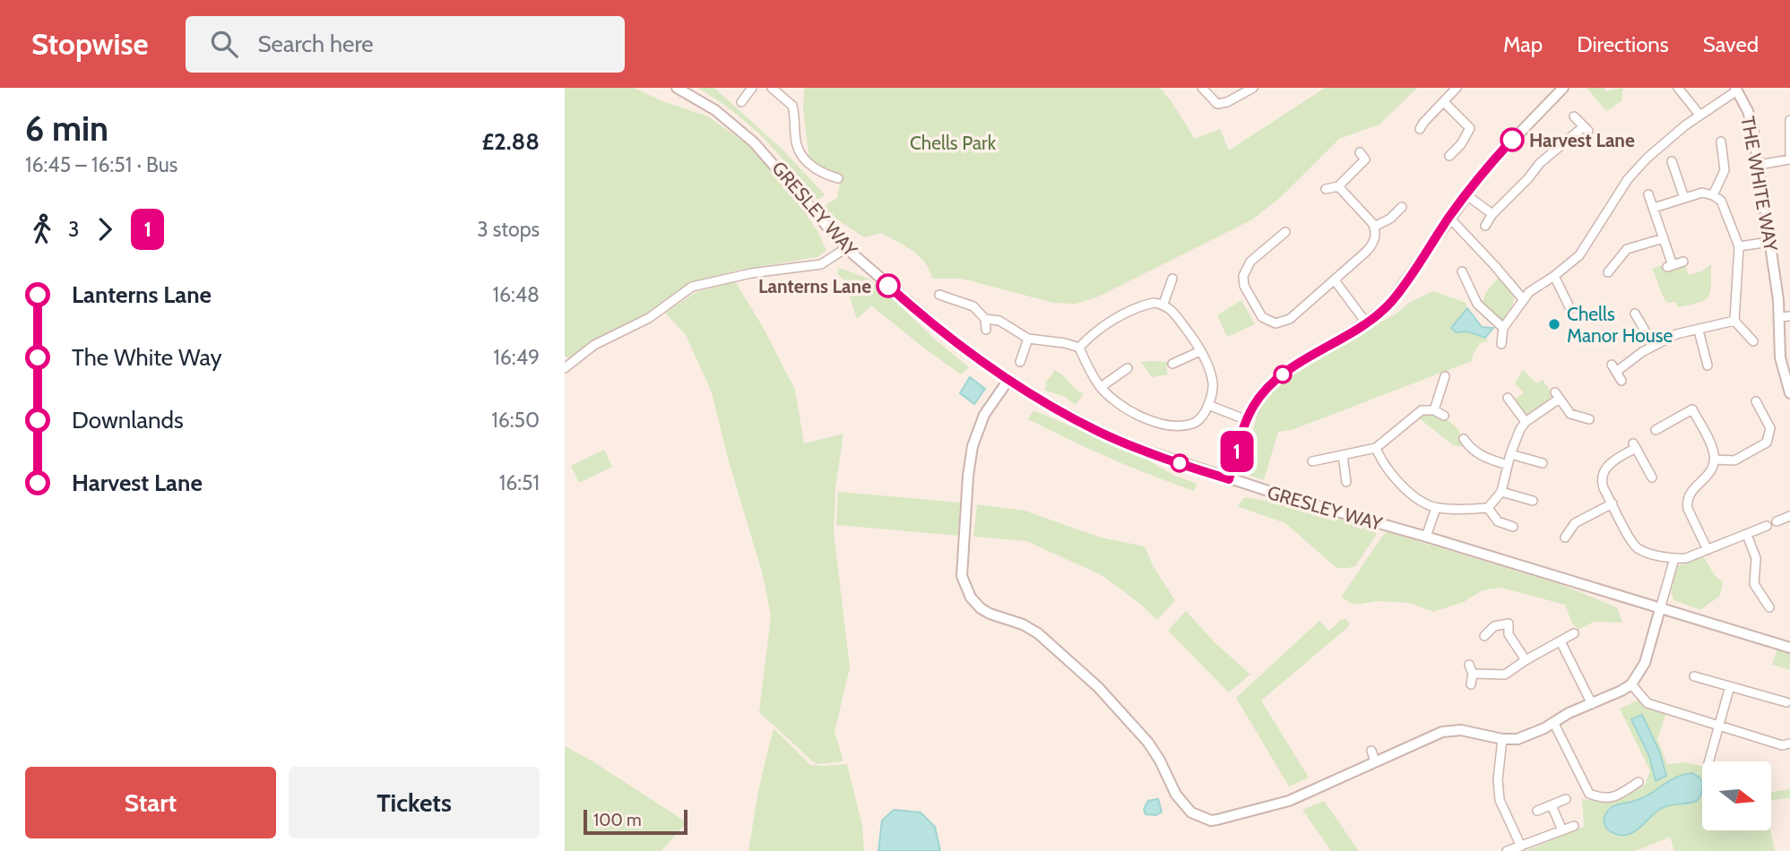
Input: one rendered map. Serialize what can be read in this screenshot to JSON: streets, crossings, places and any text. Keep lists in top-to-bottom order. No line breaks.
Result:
{"streets":{"street":["THE WHITE WAY","GRESLEY WAY"]},"parks":["Chells Park"],"places":["Harvest Lane","Lanterns Lane","Chells Manor House"],"lines":["bus line 1"],"scale_bar":"100 m","north":"right","page":{"header":"Stopwise","search":"Search here","nav":["Map","Directions","Saved"],"heading":["6 min","16:45 – 16:51 · Bus","£2.88"],"on_map":"1","legs":["3","1","3 stops"],"list":[{"name":"Lanterns Lane","value":"16:48"},{"name":"The White Way","value":"16:49"},{"name":"Downlands","value":"16:50"},{"name":"Harvest Lane","value":"16:51"}],"buttons":["Start","Tickets"],"scale":"100 m"}}
